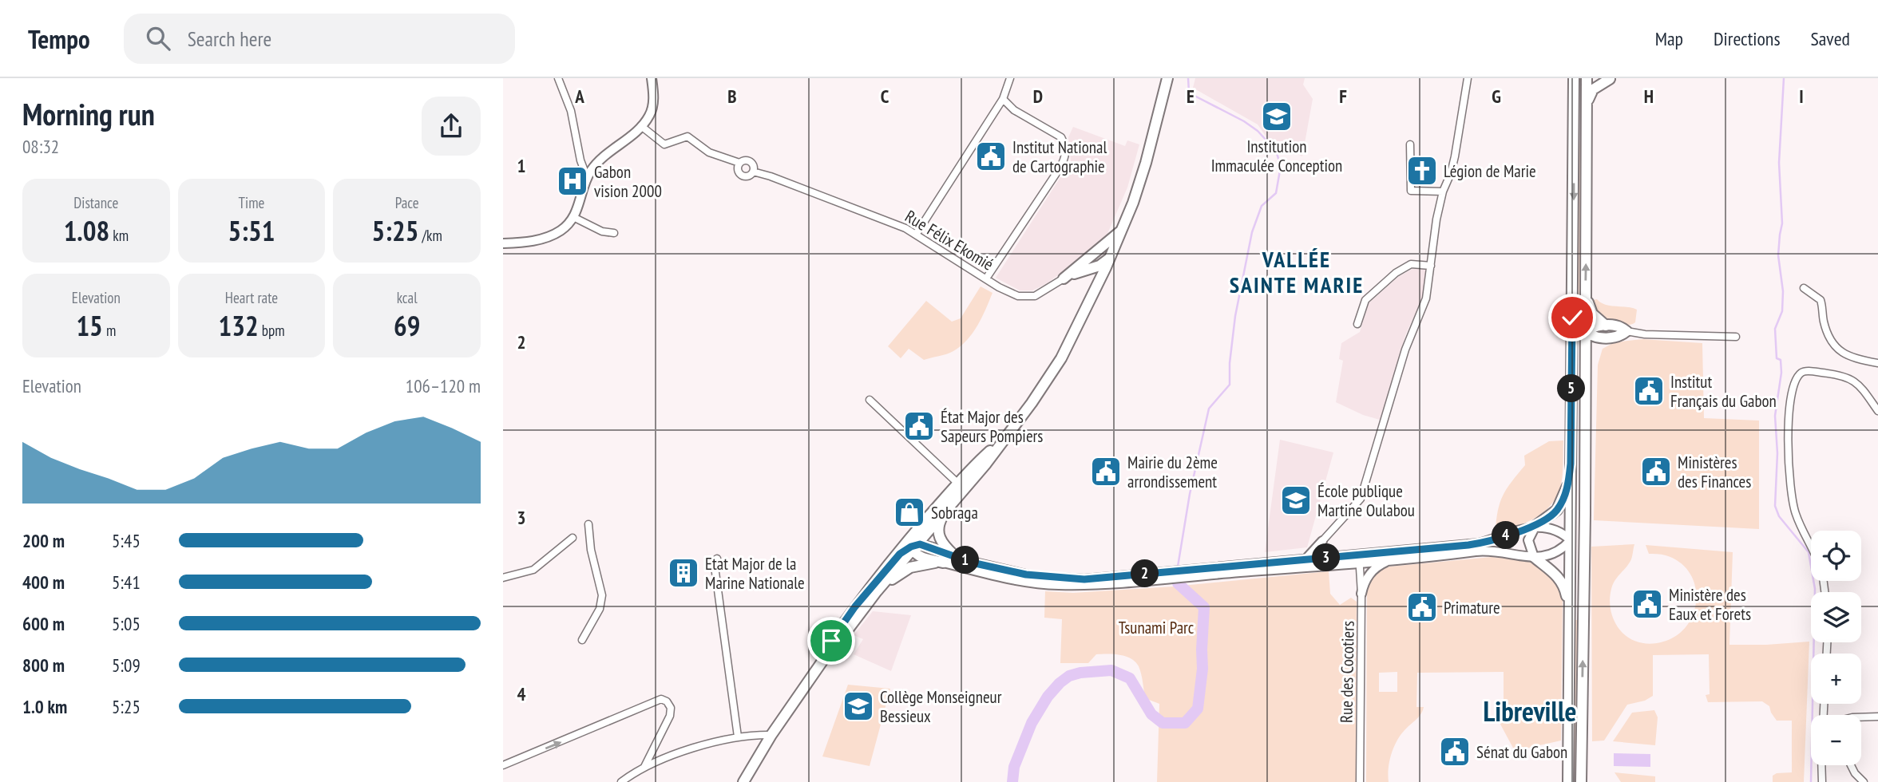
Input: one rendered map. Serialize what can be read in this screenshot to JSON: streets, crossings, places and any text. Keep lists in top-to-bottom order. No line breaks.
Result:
{"streets":{"street":["Rue Félix Ekomié","Rue des Cocotiers"]},"districts":["VALLÉE SAINTE MARIE","Libreville"],"parks":["Tsunami Parc"],"places":{"school or university":["Institution Immaculée Conception","École publique Martine Oulabou","Collège Monseigneur Bessieux"],"public building":["Institut National de Cartographie","Institut Français du Gabon","État Major des Sapeurs Pompiers","Mairie du 2ème arrondissement","Ministères des Finances","Ministère des Eaux et Forets","Primature","Sénat du Gabon"],"church":["Légion de Marie"],"hospital":["Gabon vision 2000"],"shop":["Sobraga"],"building":["Etat Major de la Marine Nationale"]},"page":{"header":"Tempo","search":"Search here","nav":["Map","Directions","Saved"],"heading":["Morning run","08:32"],"stats":[["Distance","1.08 km"],["Time","5:51"],["Pace","5:25 /km"],["Elevation","15 m"],["Heart rate","132 bpm"],["kcal","69"]],"chart":["Elevation","106–120 m"],"pins":["5","4","3","1","2"],"list":[{"name":"200 m","note":"5:45"},{"name":"400 m","note":"5:41"},{"name":"600 m","note":"5:05"},{"name":"800 m","note":"5:09"},{"name":"1.0 km","note":"5:25"}],"map_buttons":["+","−"]},"grid":{"columns":["A","B","C","D","E","F","G","H","I"],"rows":["1","2","3","4"]}}
